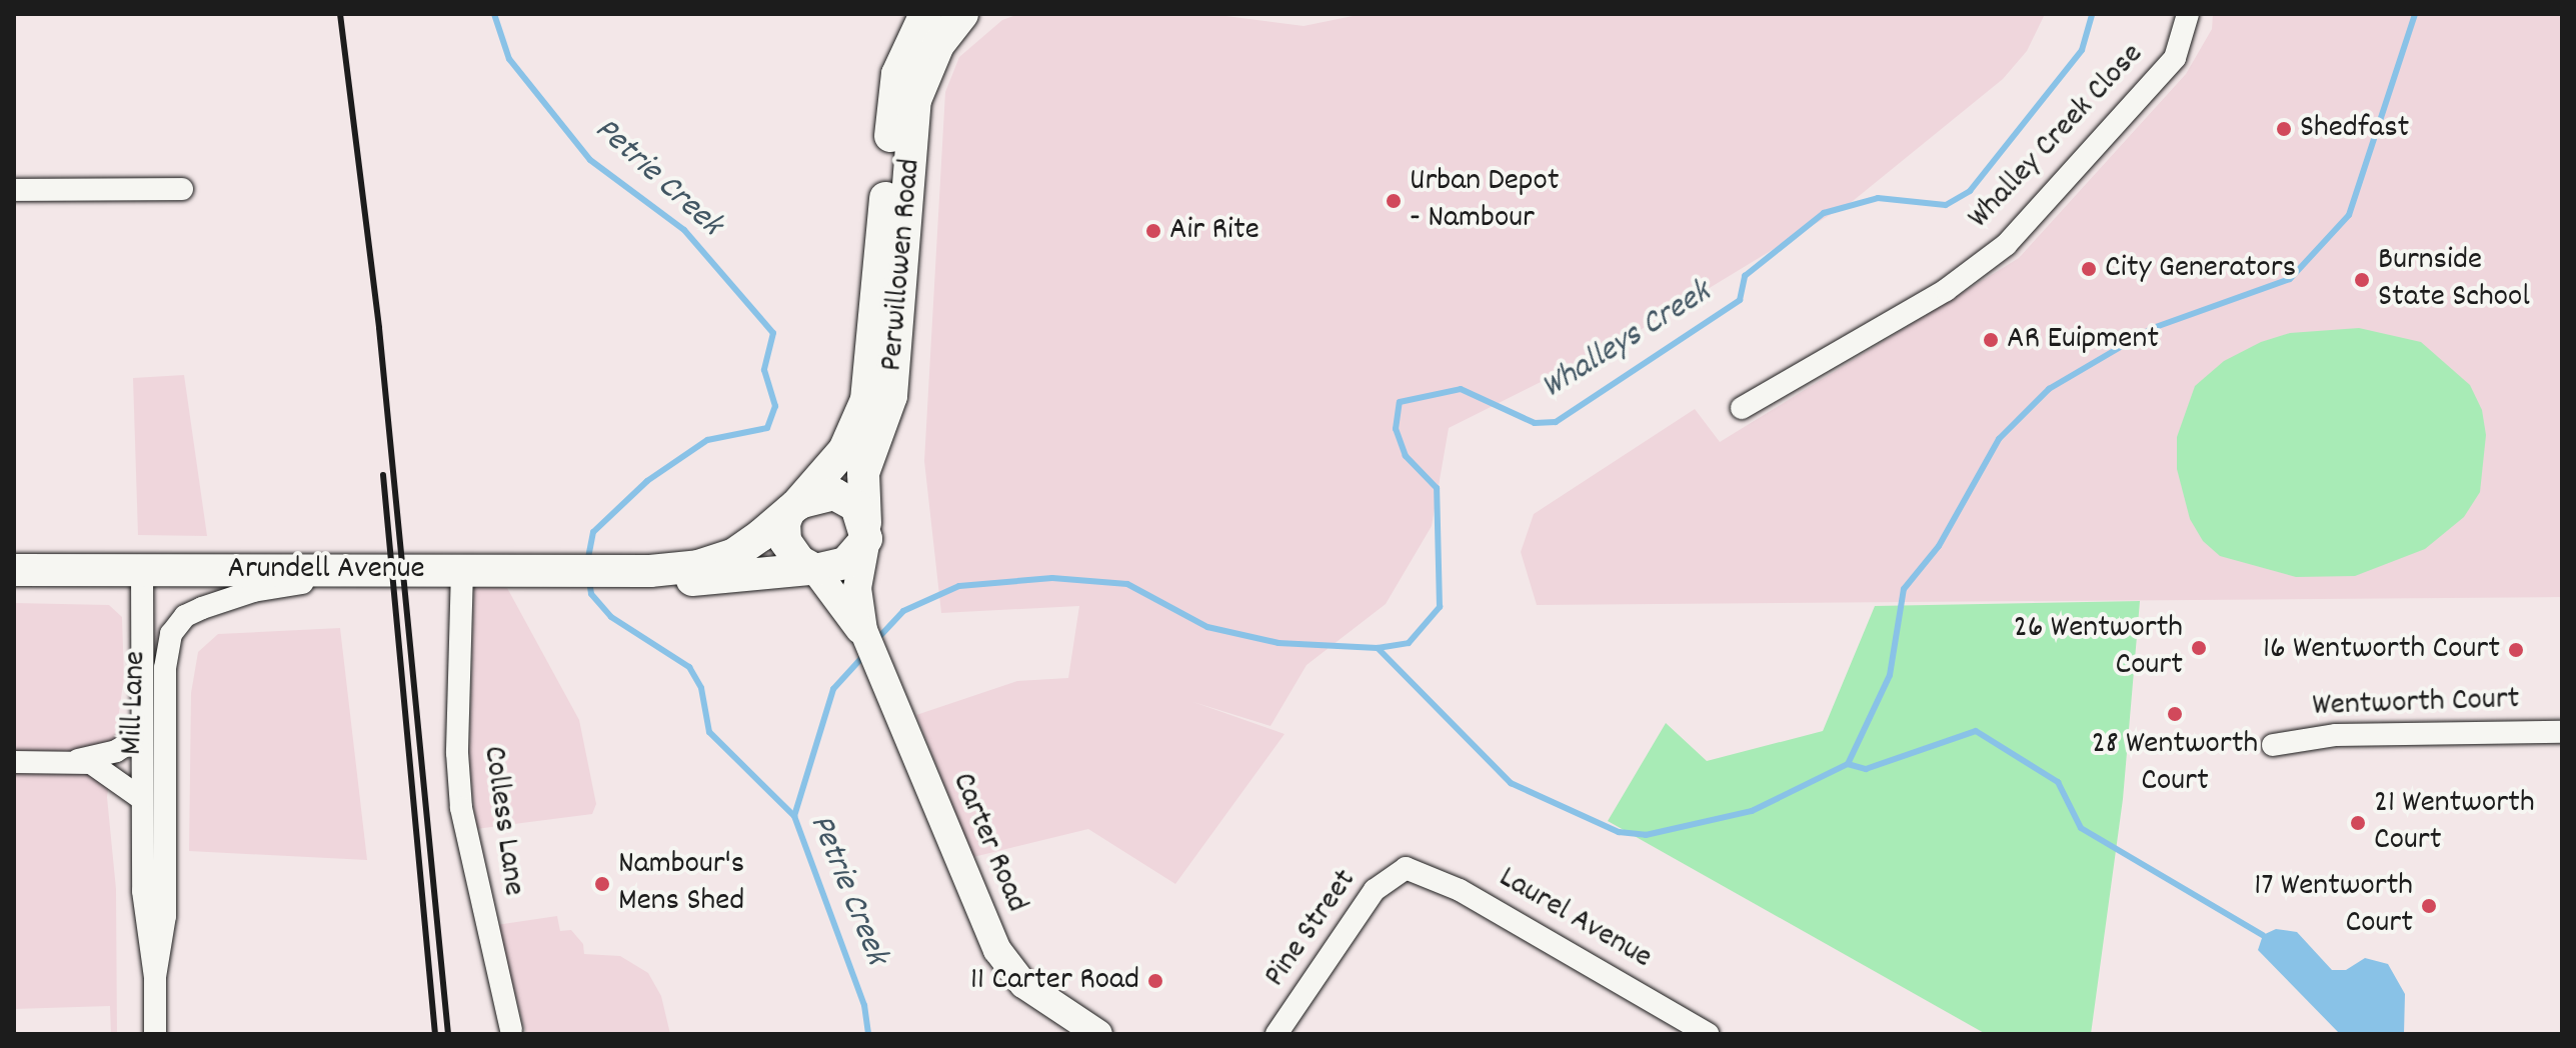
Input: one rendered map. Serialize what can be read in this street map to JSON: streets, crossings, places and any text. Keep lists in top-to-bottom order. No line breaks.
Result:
{"streets":{"main road":["Perwillowen Road","Arundell Avenue"],"street":["Whalley Creek Close","Mill Lane","Wentworth Court","Colless Lane","Carter Road","Laurel Avenue","Pine Street"]},"crossings":[["Perwillowen Road","Arundell Avenue"],["Perwillowen Road","Carter Road"],["Arundell Avenue","Mill Lane"],["Arundell Avenue","Colless Lane"],["Arundell Avenue","Carter Road"],["Laurel Avenue","Pine Street"]],"water":["Petrie Creek","Whalleys Creek"],"places":["Shedfast","Urban Depot - Nambour","Air Rite","City Generators","Burnside State School","AR Euipment","26 Wentworth Court","16 Wentworth Court","28 Wentworth Court","21 Wentworth Court","Nambour's Mens Shed","17 Wentworth Court","11 Carter Road"]}
